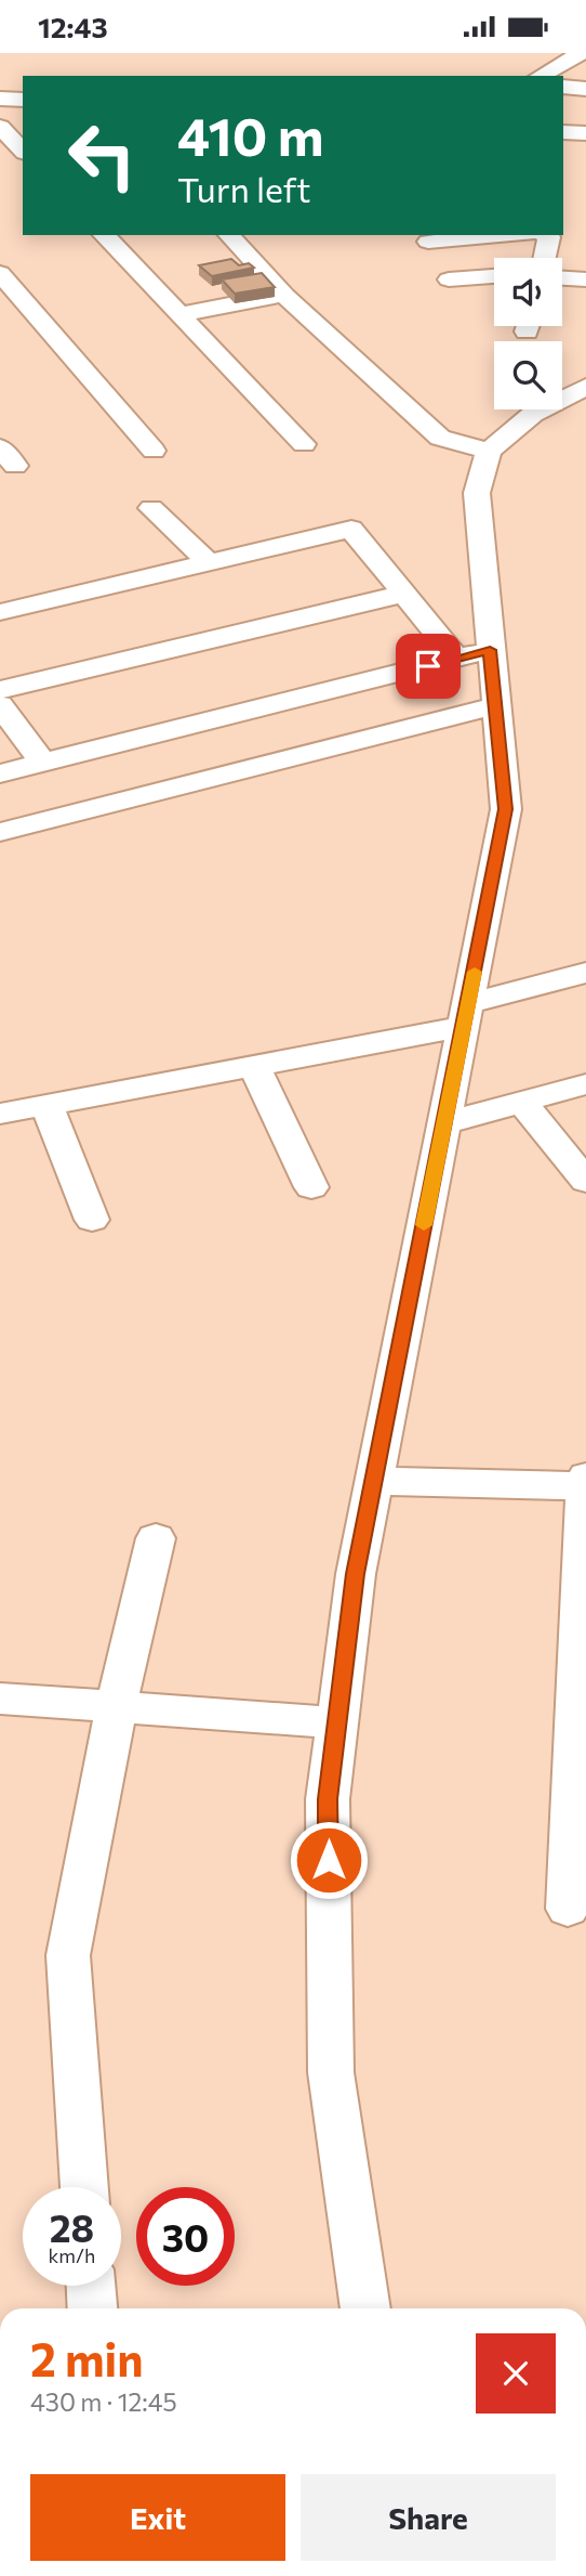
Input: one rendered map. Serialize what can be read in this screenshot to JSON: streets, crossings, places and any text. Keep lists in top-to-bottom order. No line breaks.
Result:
{"page":{"status":"12:43","turn":["410 m","Turn left"],"speed":"28 km/h","limit":"30","heading":["2 min","430 m · 12:45"],"buttons":["Exit","Share"]}}
